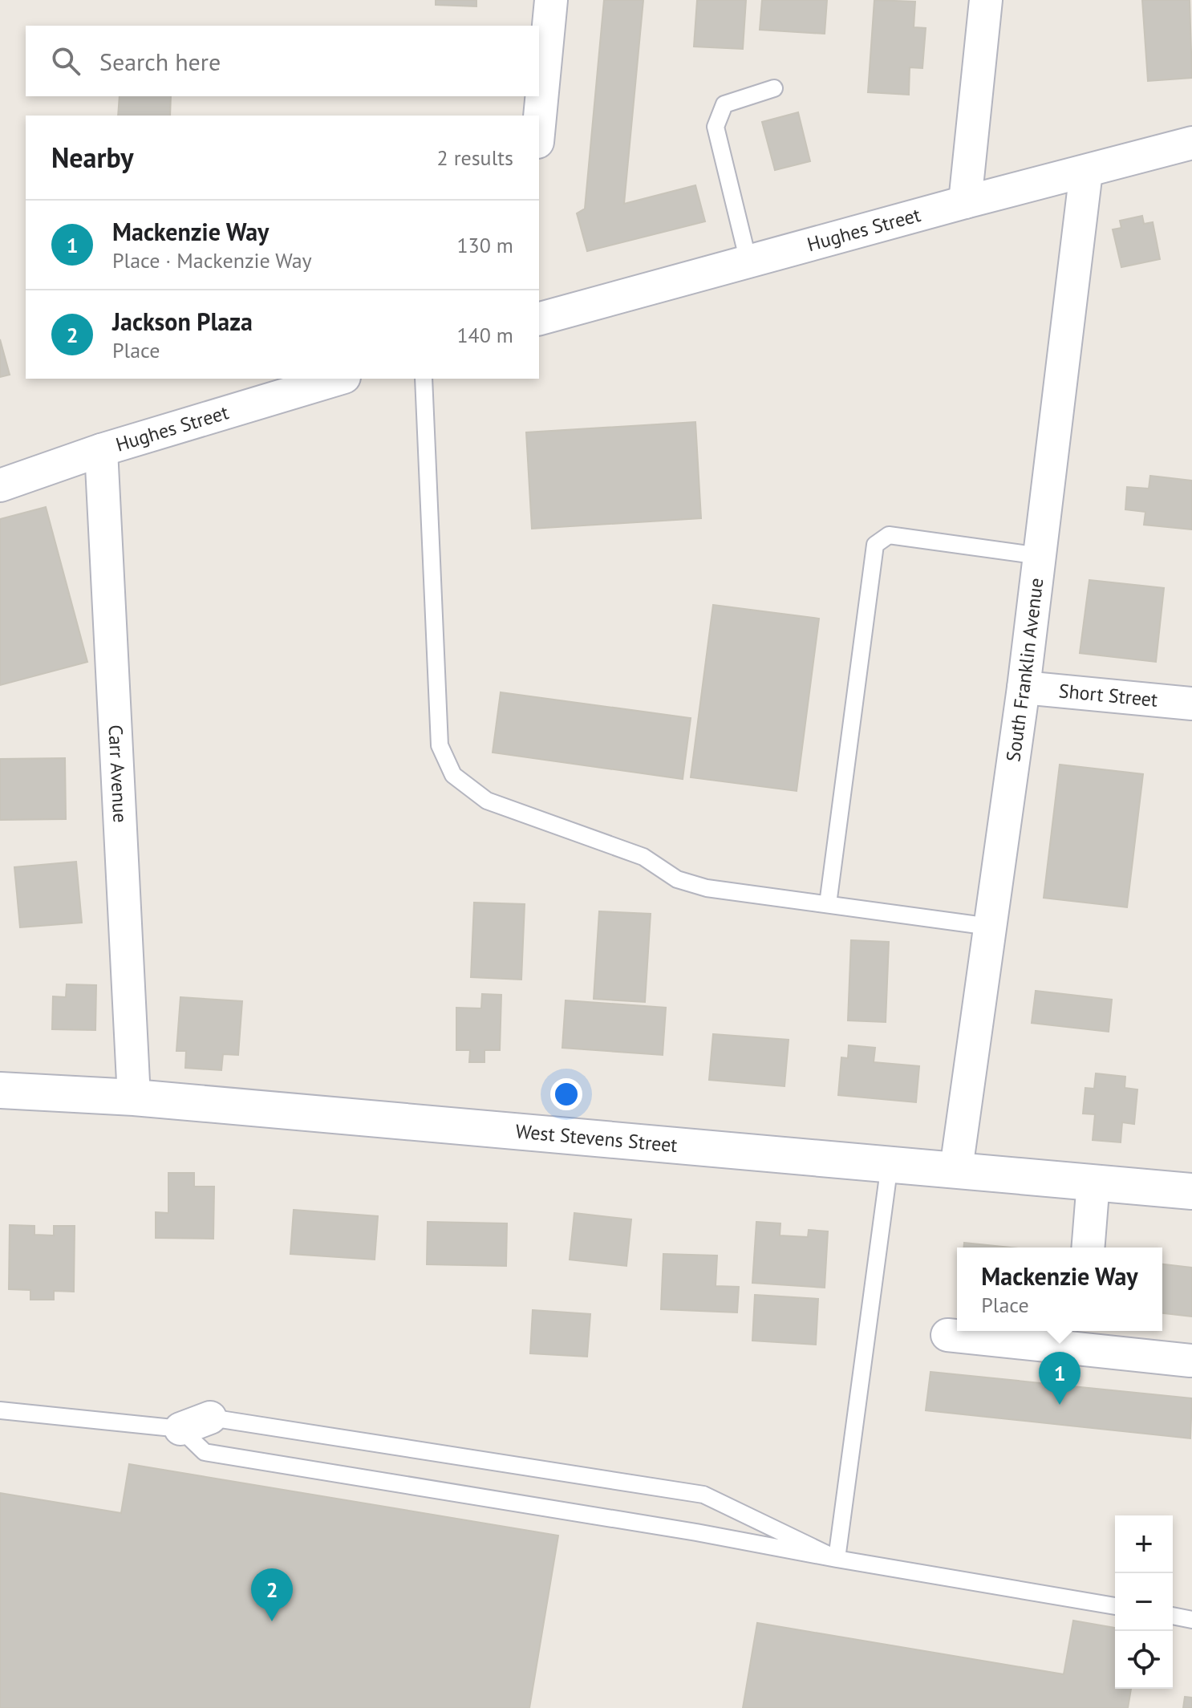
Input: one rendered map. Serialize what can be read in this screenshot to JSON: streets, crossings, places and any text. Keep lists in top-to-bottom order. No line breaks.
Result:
{"streets":{"street":["Hughes Street","South Franklin Avenue","Short Street","Carr Avenue","West Stevens Street"]},"crossings":[["Hughes Street","South Franklin Avenue"],["Hughes Street","Carr Avenue"],["South Franklin Avenue","Short Street"],["South Franklin Avenue","West Stevens Street"],["Carr Avenue","West Stevens Street"]],"page":{"search":"Search here","heading":["Nearby","2 results"],"list":[{"mark":"1","name":"Mackenzie Way","note":"Place · Mackenzie Way","value":"130 m"},{"mark":"2","name":"Jackson Plaza","note":"Place","value":"140 m"}],"popup":["Mackenzie Way","Place"],"pins":["1","2"],"map_buttons":["+","−"]}}
